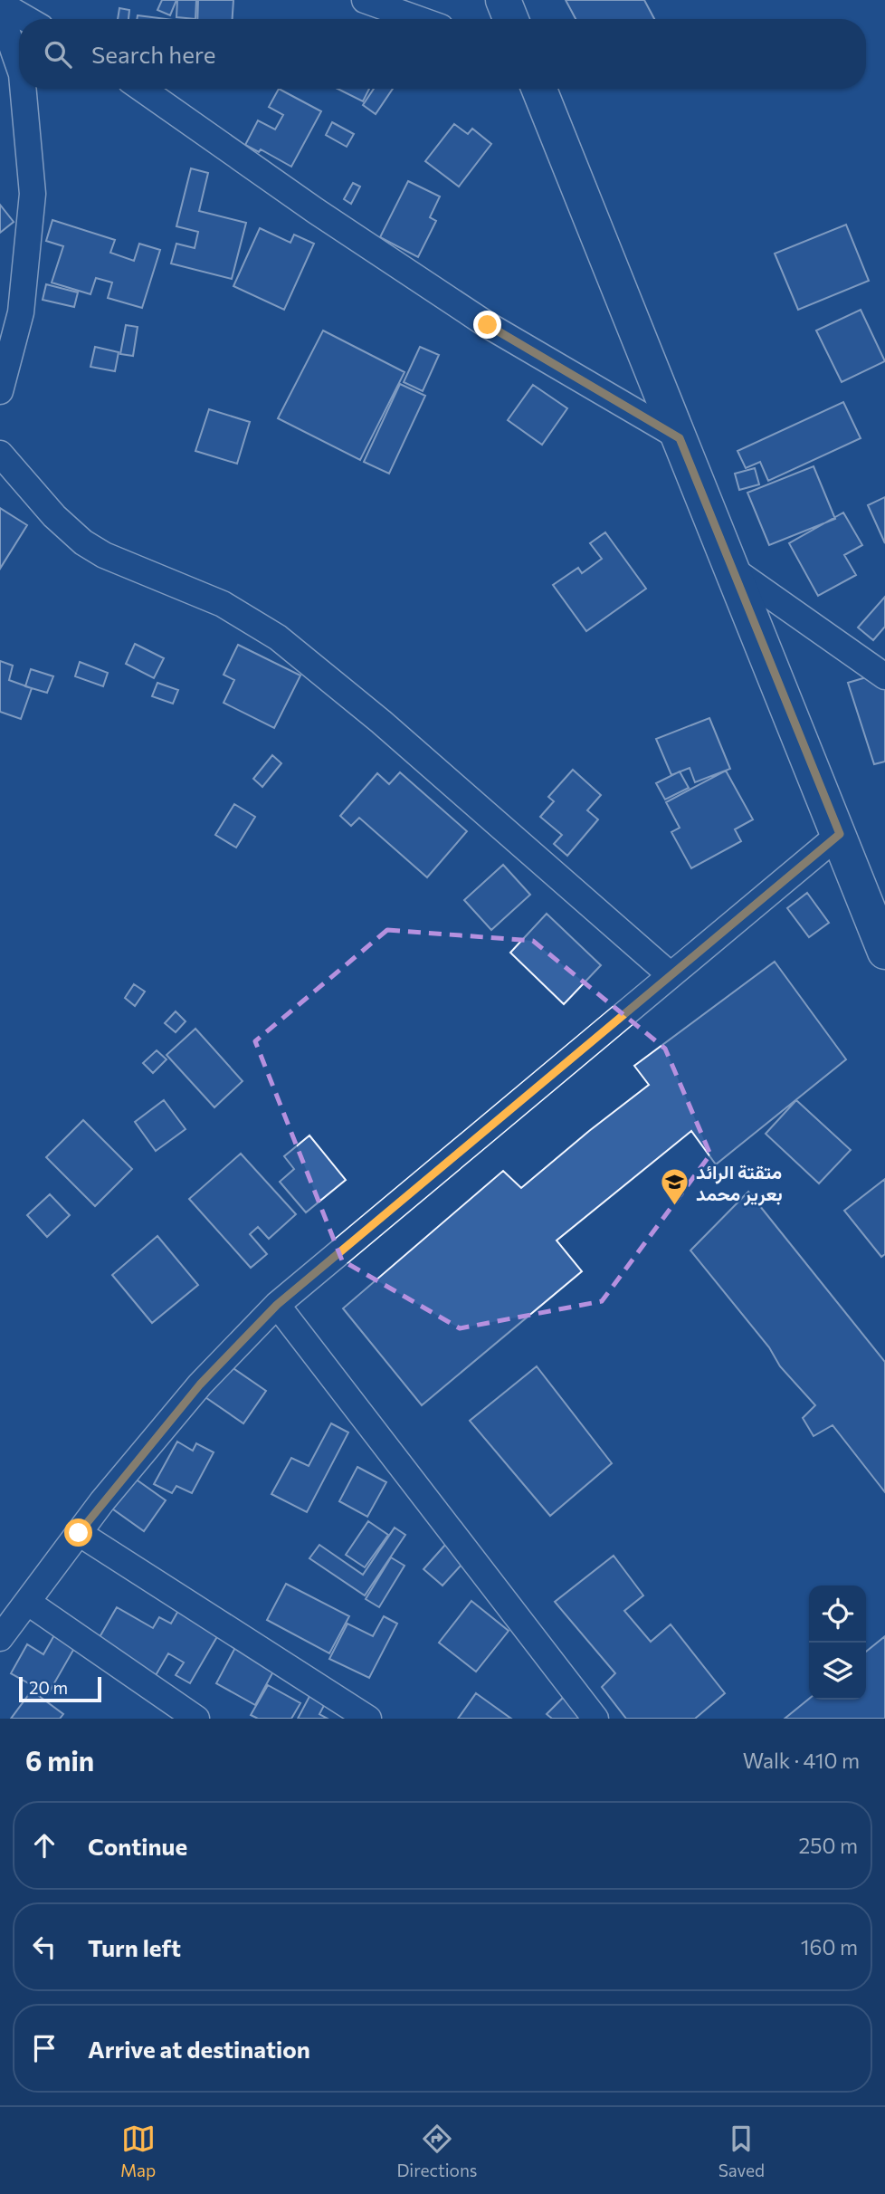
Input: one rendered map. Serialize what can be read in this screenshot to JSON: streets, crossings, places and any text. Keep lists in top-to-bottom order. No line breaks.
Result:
{"places":{"school or university":["متقتة الرائد بعرير محمد"]},"scale_bar":"20 m","page":{"search":"Search here","scale":"20 m","heading":["6 min","Walk · 410 m"],"list":[["Continue","250 m"],["Turn left","160 m"],"Arrive at destination"],"nav":["Map","Directions","Saved"]}}
